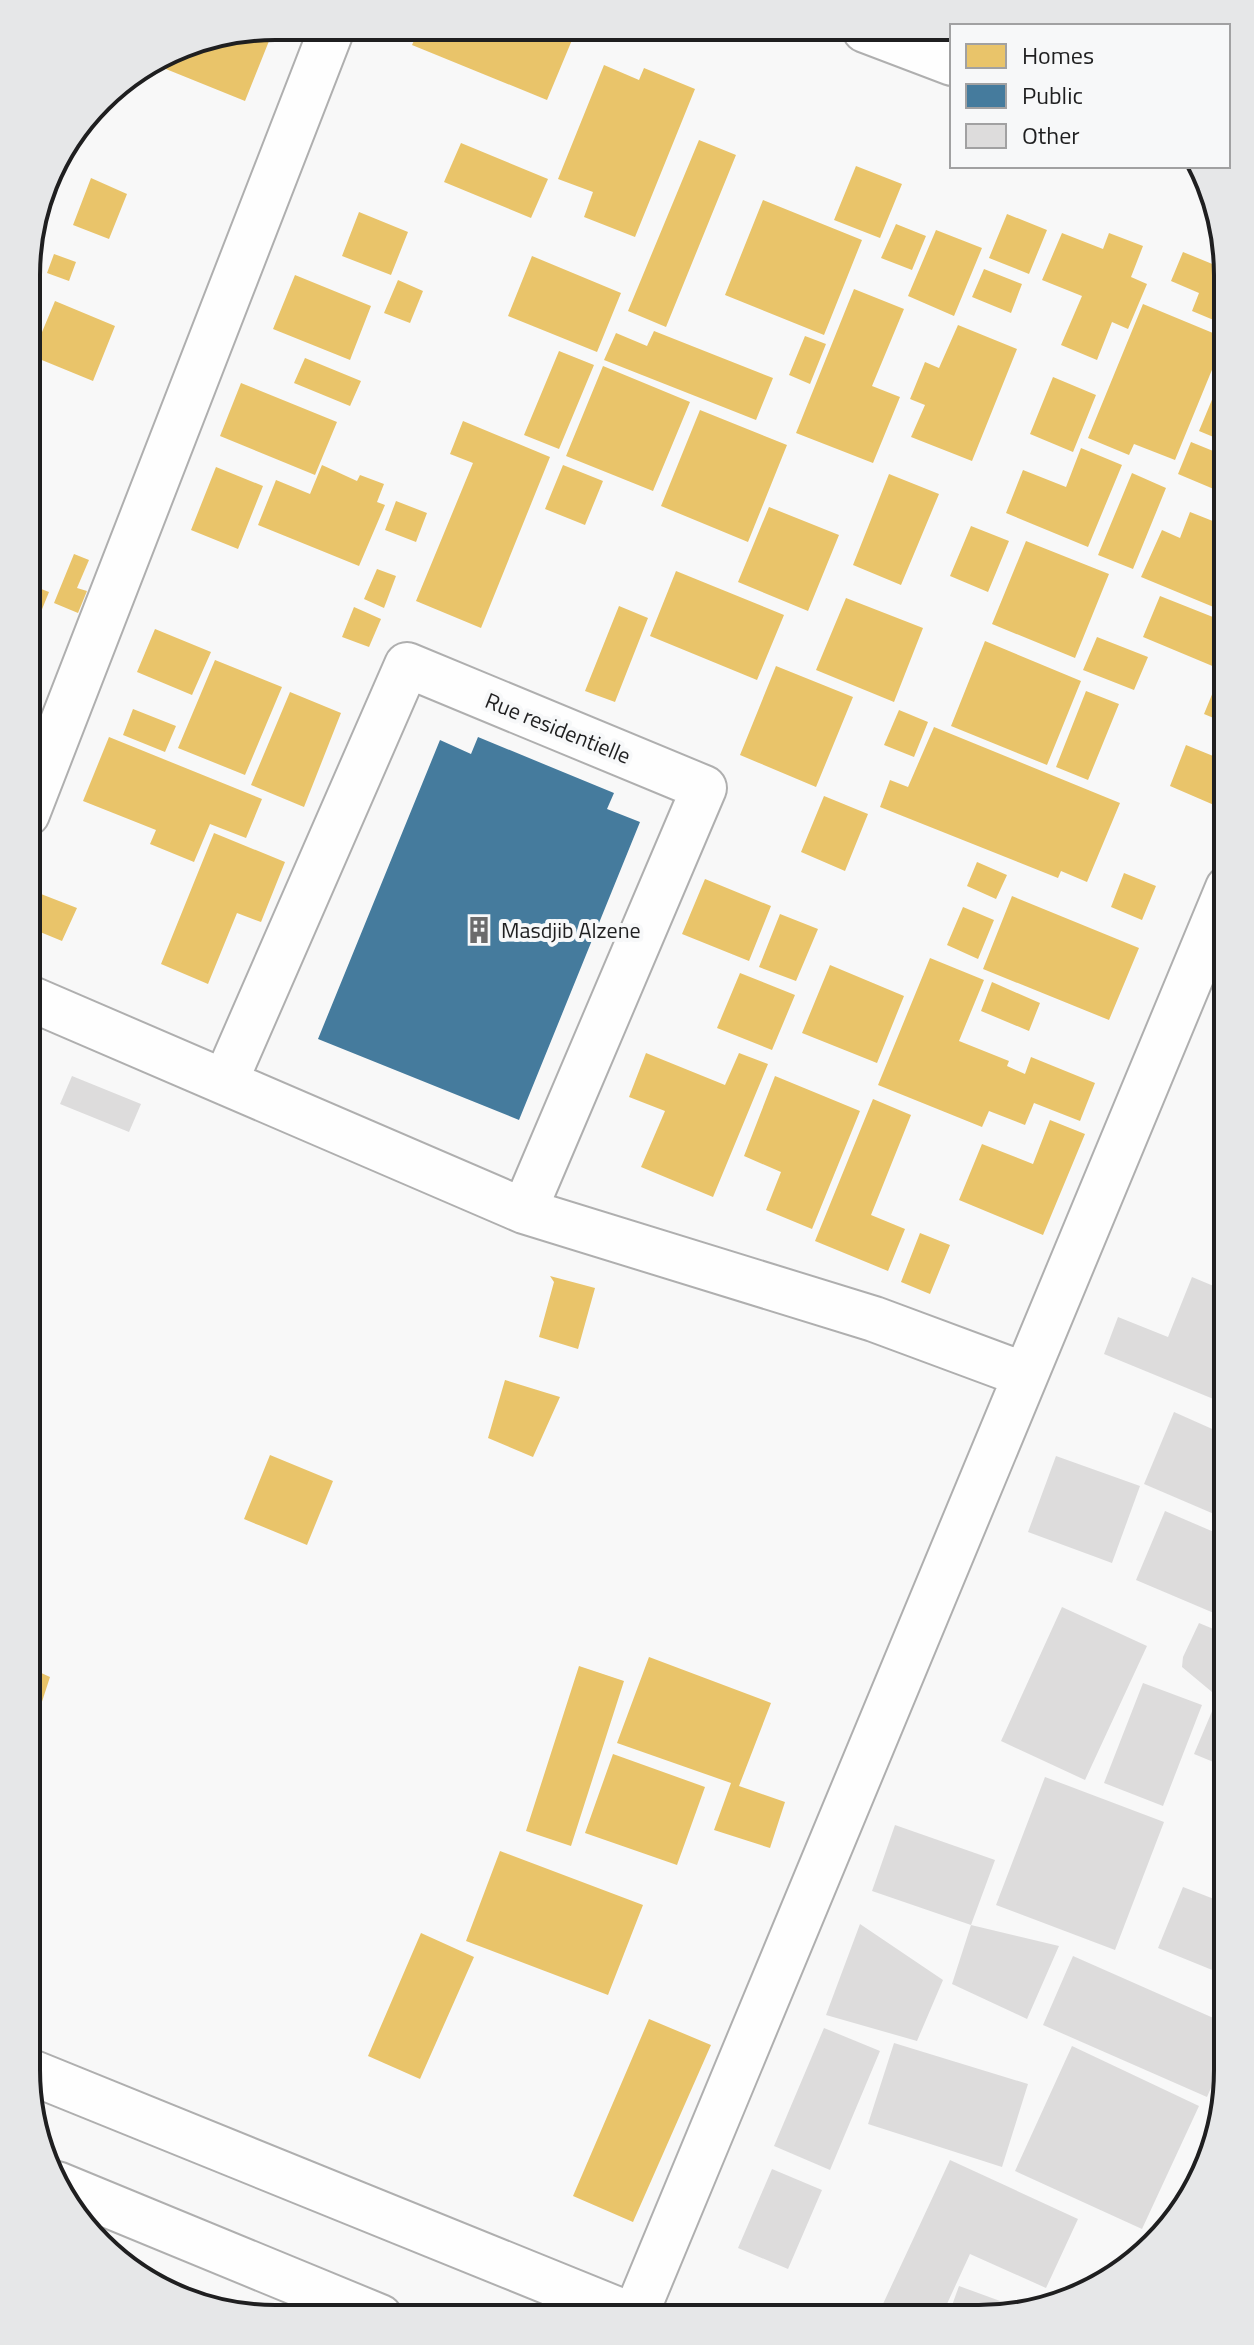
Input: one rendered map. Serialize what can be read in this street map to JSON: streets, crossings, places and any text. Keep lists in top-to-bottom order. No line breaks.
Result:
{"streets":{"street":["Rue residentielle"]},"places":{"building":["Masdjib Alzene"]},"legend":["Homes","Public","Other"]}
